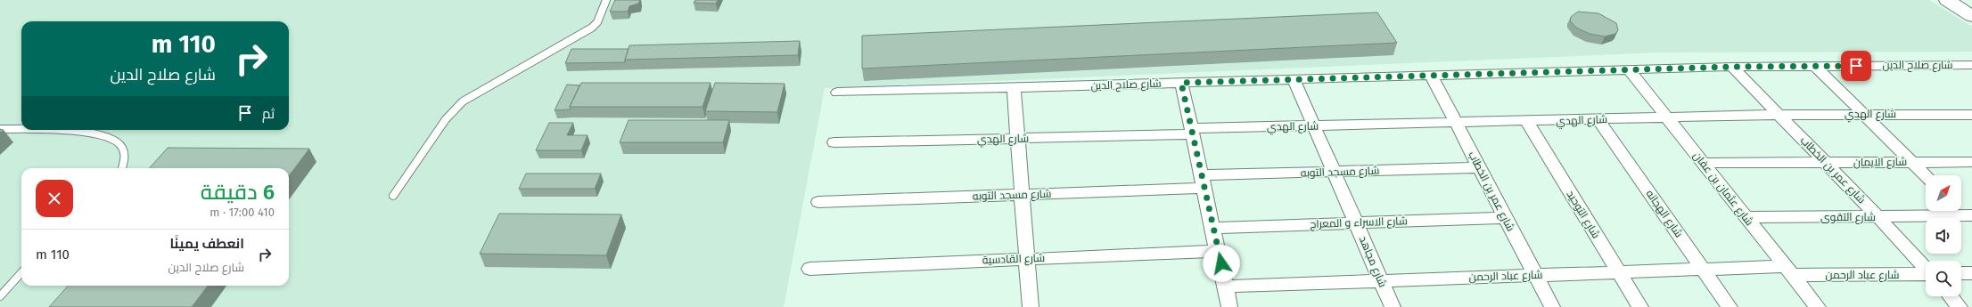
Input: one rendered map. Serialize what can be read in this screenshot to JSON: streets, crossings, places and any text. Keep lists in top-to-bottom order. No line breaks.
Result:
{"streets":{"street":["شارع صلاح الدين","شارع الهدي","شارع الايمان","شارع عمر بن الخطاب","شارع مسجد التوبه","شارع عثمان بن عفان","شارع الهجانه","شارع التوحيد","شارع التقوى","شارع الاسراء و المعراج","شارع القادسية","شارع مجاهد","شارع عباد الرحمن"]},"crossings":[["شارع صلاح الدين","شارع عمر بن الخطاب"],["شارع صلاح الدين","شارع عثمان بن عفان"],["شارع صلاح الدين","شارع مجاهد"],["شارع الهدي","شارع عمر بن الخطاب"],["شارع الهدي","شارع عثمان بن عفان"],["شارع الهدي","شارع الهجانه"],["شارع الهدي","شارع التوحيد"],["شارع الهدي","شارع مجاهد"],["شارع الايمان","شارع عمر بن الخطاب"],["شارع الايمان","شارع عثمان بن عفان"],["شارع عمر بن الخطاب","شارع مسجد التوبه"],["شارع عمر بن الخطاب","شارع التقوى"],["شارع عمر بن الخطاب","شارع الاسراء و المعراج"],["شارع عمر بن الخطاب","شارع عباد الرحمن"],["شارع مسجد التوبه","شارع مجاهد"],["شارع عثمان بن عفان","شارع التقوى"],["شارع عثمان بن عفان","شارع عباد الرحمن"],["شارع الهجانه","شارع عباد الرحمن"],["شارع التوحيد","شارع عباد الرحمن"],["شارع الاسراء و المعراج","شارع مجاهد"],["شارع مجاهد","شارع عباد الرحمن"]],"north":"top right","page":{"turn":["110 m","شارع صلاح الدين"],"then":"ثم","heading":["6 دقيقة","410 m · 17:00"],"list":[{"name":"انعطف يمينًا","note":"شارع صلاح الدين","value":"110 m"}]}}
